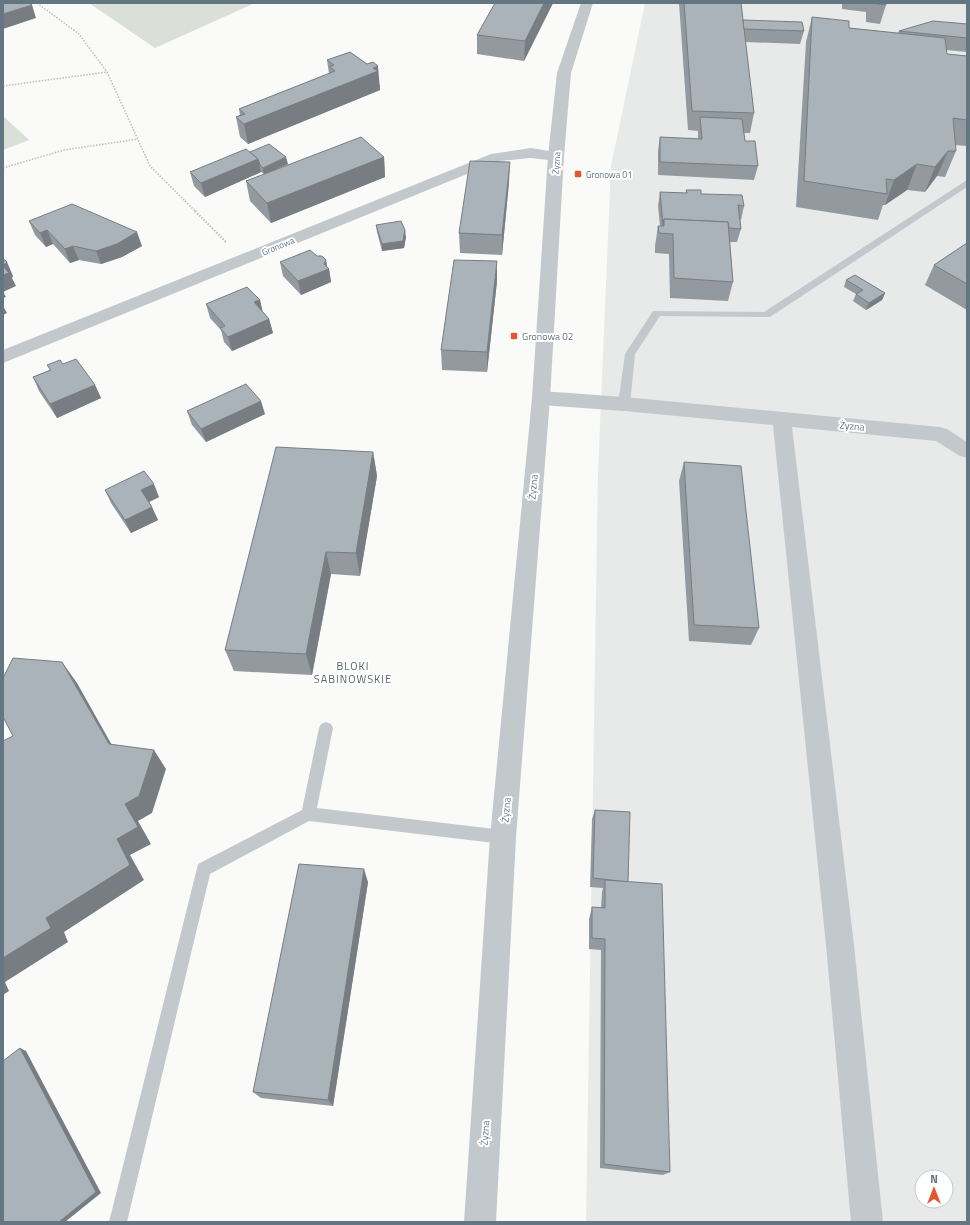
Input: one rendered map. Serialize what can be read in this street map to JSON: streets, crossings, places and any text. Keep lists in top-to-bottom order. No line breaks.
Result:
{"streets":{"street":["Żyzna","Gronowa"]},"crossings":[["Żyzna","Gronowa"]],"districts":["BLOKI SABINOWSKIE"],"places":{"transit":["Gronowa 01","Gronowa 02"]},"north":"top"}
